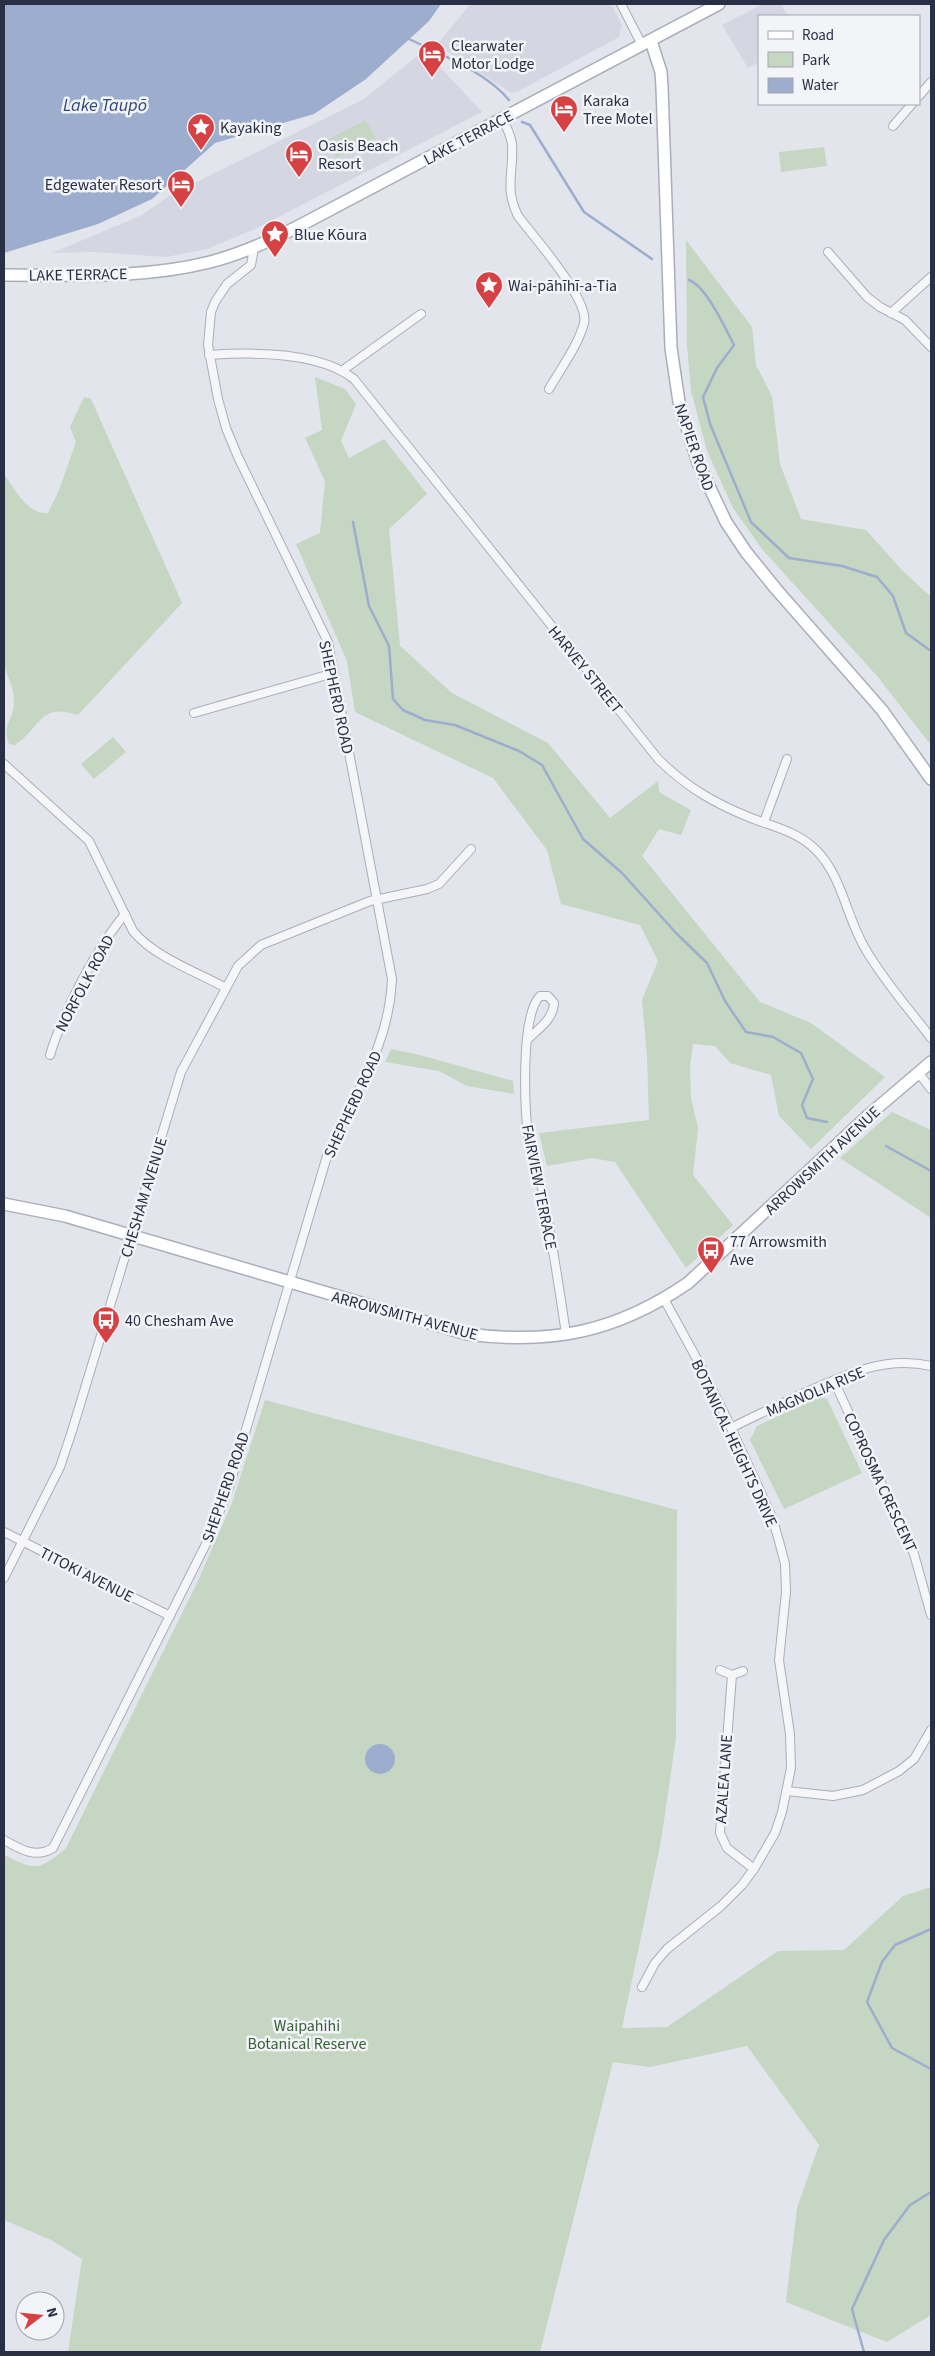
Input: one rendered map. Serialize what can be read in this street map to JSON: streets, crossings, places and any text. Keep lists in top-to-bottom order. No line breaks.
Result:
{"streets":{"main road":["LAKE TERRACE","NAPIER ROAD","ARROWSMITH AVENUE"],"street":["HARVEY STREET","SHEPHERD ROAD","NORFOLK ROAD","FAIRVIEW TERRACE","CHESHAM AVENUE","MAGNOLIA RISE","BOTANICAL HEIGHTS DRIVE","COPROSMA CRESCENT","TITOKI AVENUE","AZALEA LANE"]},"crossings":[["LAKE TERRACE","NAPIER ROAD"],["LAKE TERRACE","SHEPHERD ROAD"],["SHEPHERD ROAD","ARROWSMITH AVENUE"],["SHEPHERD ROAD","CHESHAM AVENUE"],["SHEPHERD ROAD","TITOKI AVENUE"],["ARROWSMITH AVENUE","FAIRVIEW TERRACE"],["ARROWSMITH AVENUE","CHESHAM AVENUE"],["ARROWSMITH AVENUE","BOTANICAL HEIGHTS DRIVE"],["CHESHAM AVENUE","TITOKI AVENUE"],["MAGNOLIA RISE","BOTANICAL HEIGHTS DRIVE"],["MAGNOLIA RISE","COPROSMA CRESCENT"],["BOTANICAL HEIGHTS DRIVE","AZALEA LANE"]],"water":["Lake Taupō"],"parks":["Waipahihi Botanical Reserve"],"places":{"hotel":["Clearwater Motor Lodge","Karaka Tree Motel","Oasis Beach Resort","Edgewater Resort"],"place":["Kayaking","Blue Kōura","Wai-pāhīhī-a-Tia"],"bus stop":["77 Arrowsmith Ave","40 Chesham Ave"]},"legend":["Road","Park","Water"],"north":"right"}
